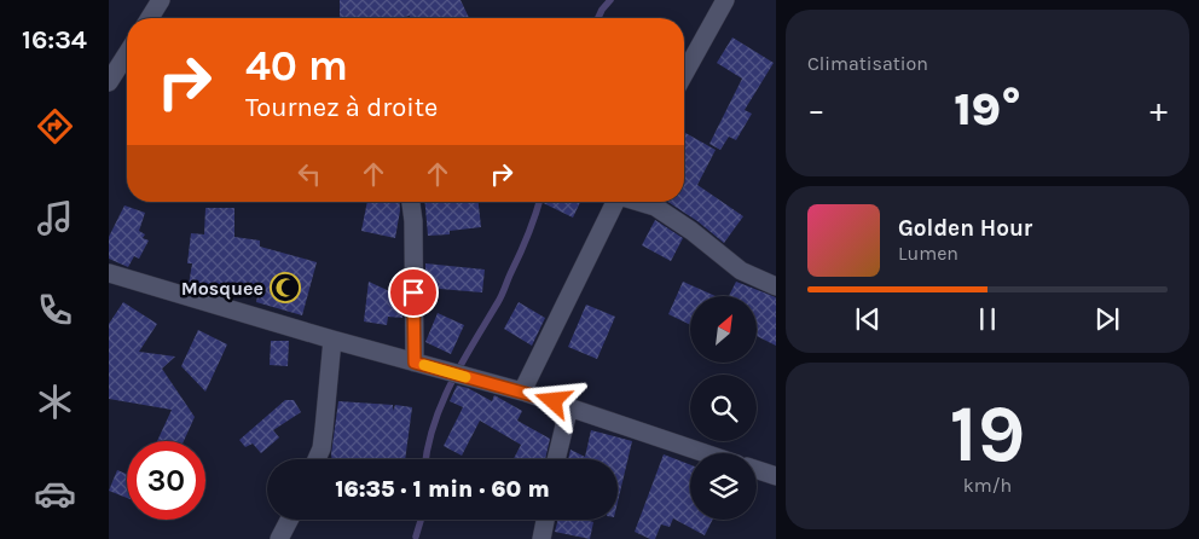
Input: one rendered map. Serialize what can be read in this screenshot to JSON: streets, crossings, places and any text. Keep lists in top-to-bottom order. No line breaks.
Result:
{"places":{"mosque":["Mosquee"]},"north":"top right","page":{"tabs":"16:34","tile":["Climatisation",["19","km/h"]],"turn":["40 m","Tournez à droite"],"heat":["−","19°","+"],"song":["Golden Hour","Lumen"],"limit":"30","trip":"16:35 · 1 min · 60 m"}}
